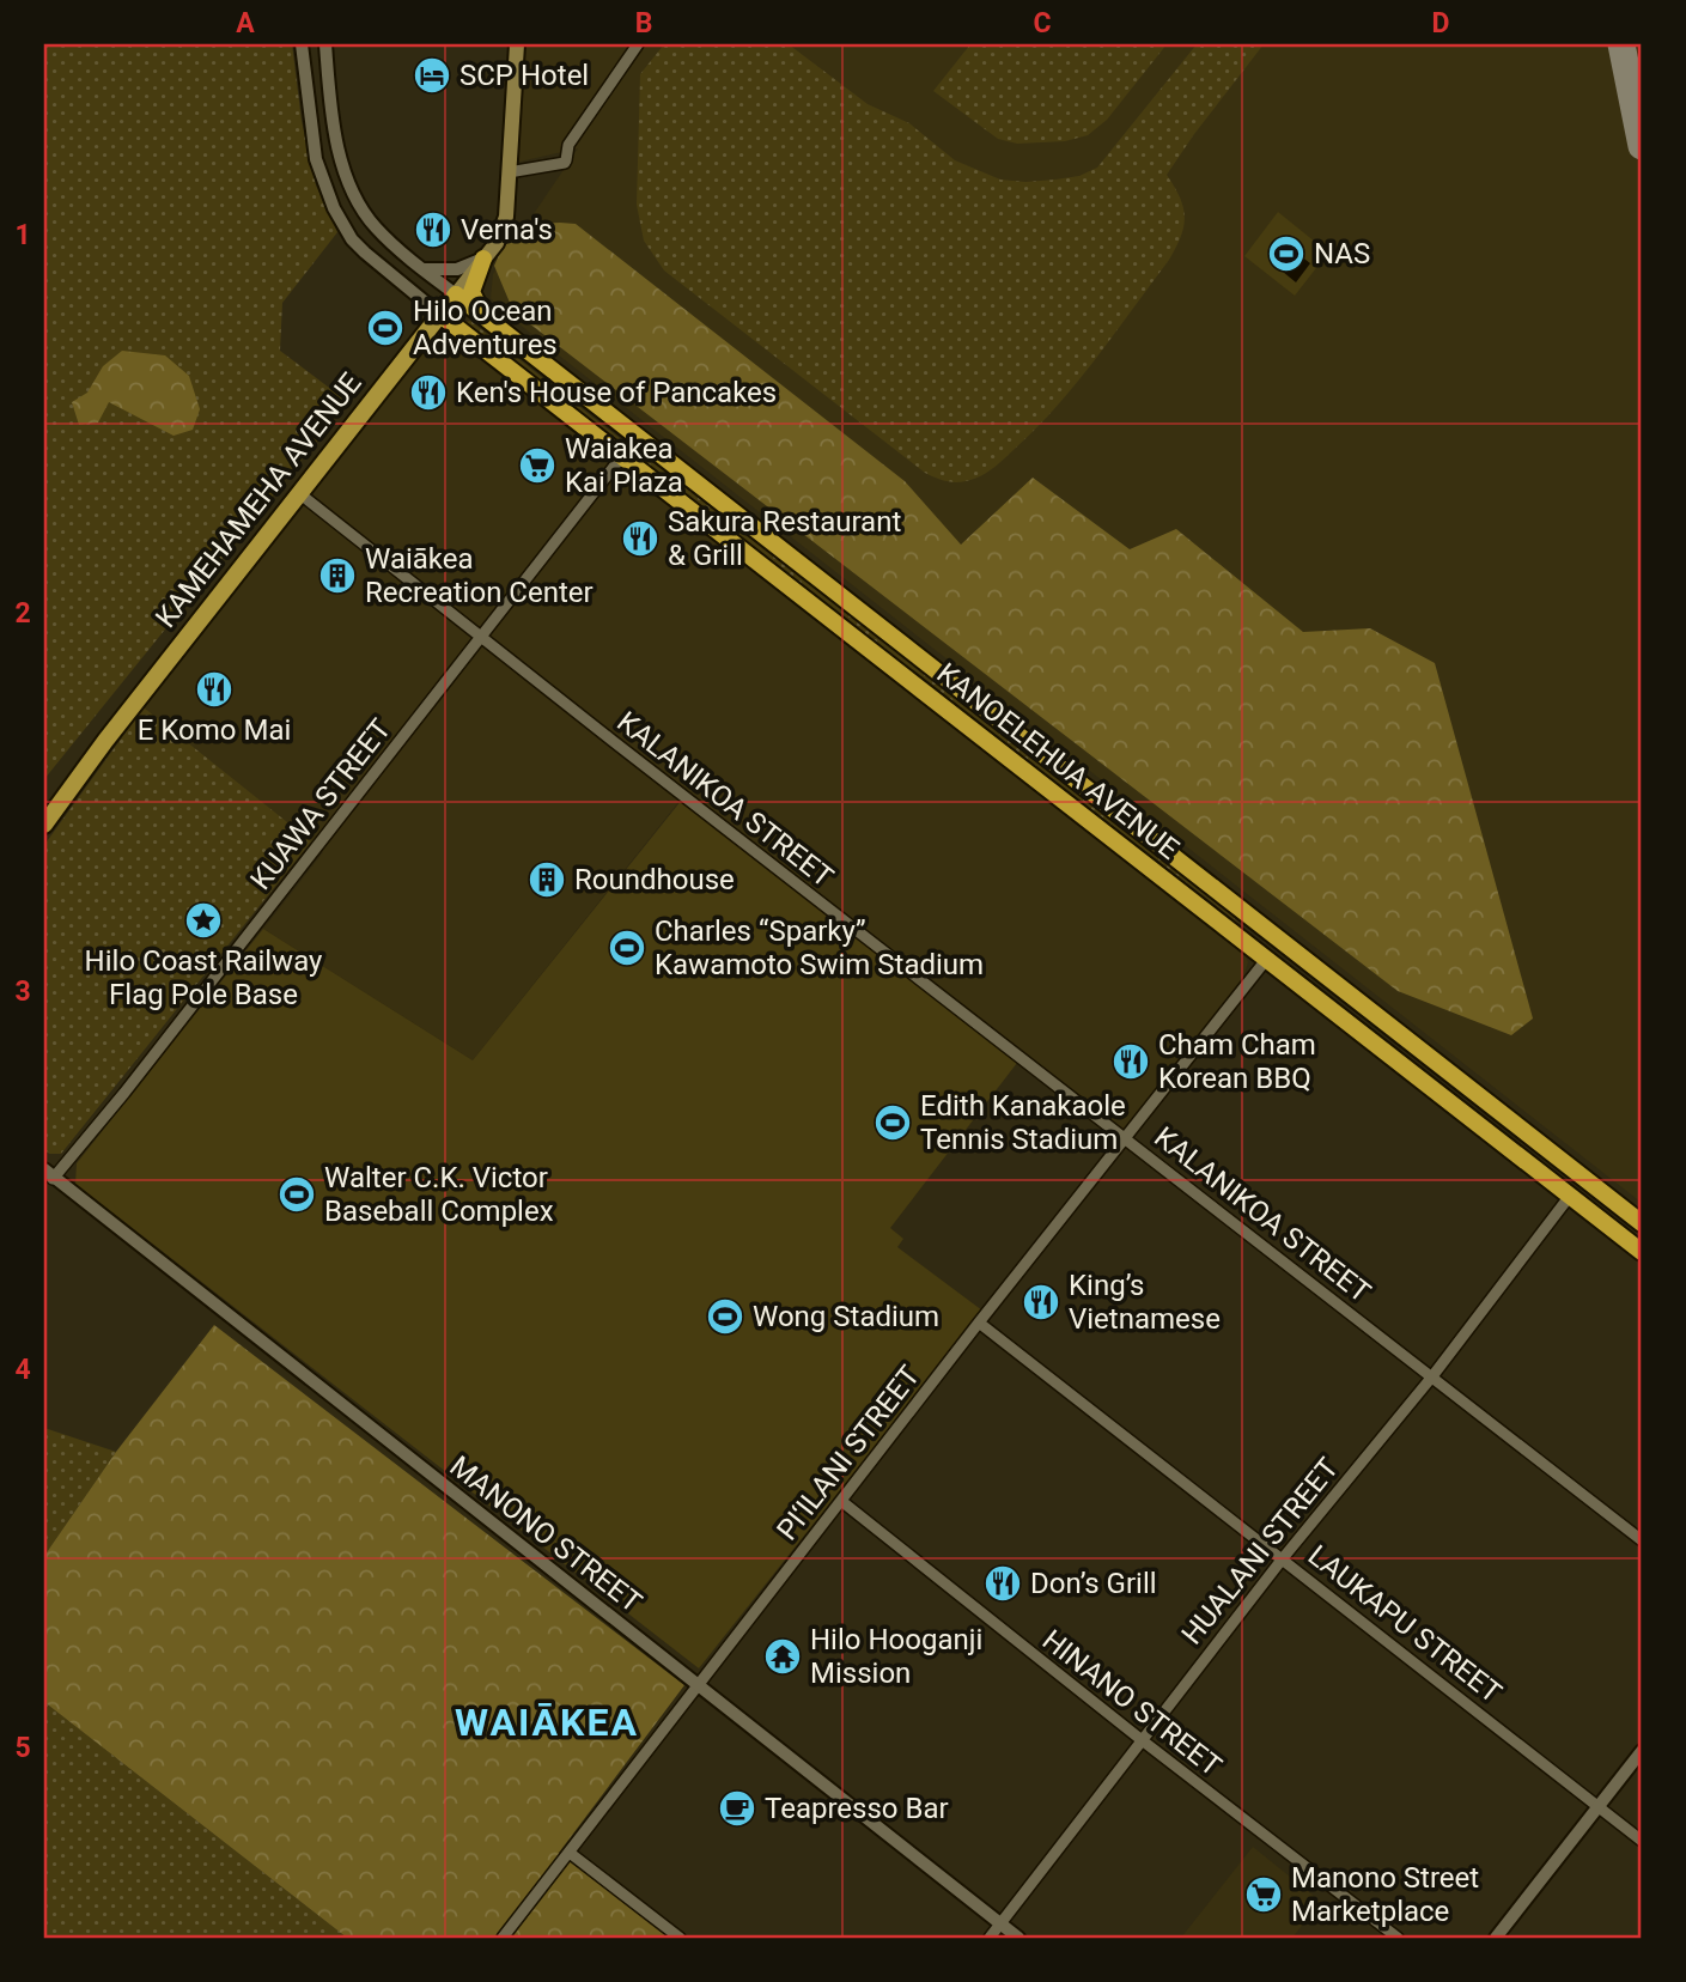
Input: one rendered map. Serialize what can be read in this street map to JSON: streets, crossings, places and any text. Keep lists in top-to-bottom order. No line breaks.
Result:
{"streets":{"highway":["KANOELEHUA AVENUE"],"main road":["KAMEHAMEHA AVENUE"],"street":["KALANIKOA STREET","KUAWA STREET","PI‘ILANI STREET","MANONO STREET","HUALANI STREET","LAUKAPU STREET","HINANO STREET"]},"crossings":[["KAMEHAMEHA AVENUE","KANOELEHUA AVENUE"],["KAMEHAMEHA AVENUE","KALANIKOA STREET"],["KANOELEHUA AVENUE","KUAWA STREET"],["KANOELEHUA AVENUE","PI‘ILANI STREET"],["KANOELEHUA AVENUE","HUALANI STREET"],["KALANIKOA STREET","KUAWA STREET"],["KALANIKOA STREET","PI‘ILANI STREET"],["KALANIKOA STREET","HUALANI STREET"],["KUAWA STREET","MANONO STREET"],["PI‘ILANI STREET","MANONO STREET"],["PI‘ILANI STREET","LAUKAPU STREET"],["PI‘ILANI STREET","HINANO STREET"],["MANONO STREET","HUALANI STREET"],["HUALANI STREET","LAUKAPU STREET"],["HUALANI STREET","HINANO STREET"]],"districts":["WAIĀKEA"],"places":{"hotel":["SCP Hotel"],"restaurant":["Verna's","Ken's House of Pancakes","Sakura Restaurant & Grill","E Komo Mai","Cham Cham Korean BBQ","King’s Vietnamese","Don’s Grill"],"sports":["NAS","Hilo Ocean Adventures","Charles “Sparky” Kawamoto Swim Stadium","Edith Kanakaole Tennis Stadium","Walter C.K. Victor Baseball Complex","Wong Stadium"],"supermarket":["Waiakea Kai Plaza","Manono Street Marketplace"],"building":["Waiākea Recreation Center","Roundhouse"],"place":["Hilo Coast Railway Flag Pole Base"],"temple":["Hilo Hooganji Mission"],"cafe":["Teapresso Bar"]},"grid":{"columns":["A","B","C","D"],"rows":["1","2","3","4","5"]}}
